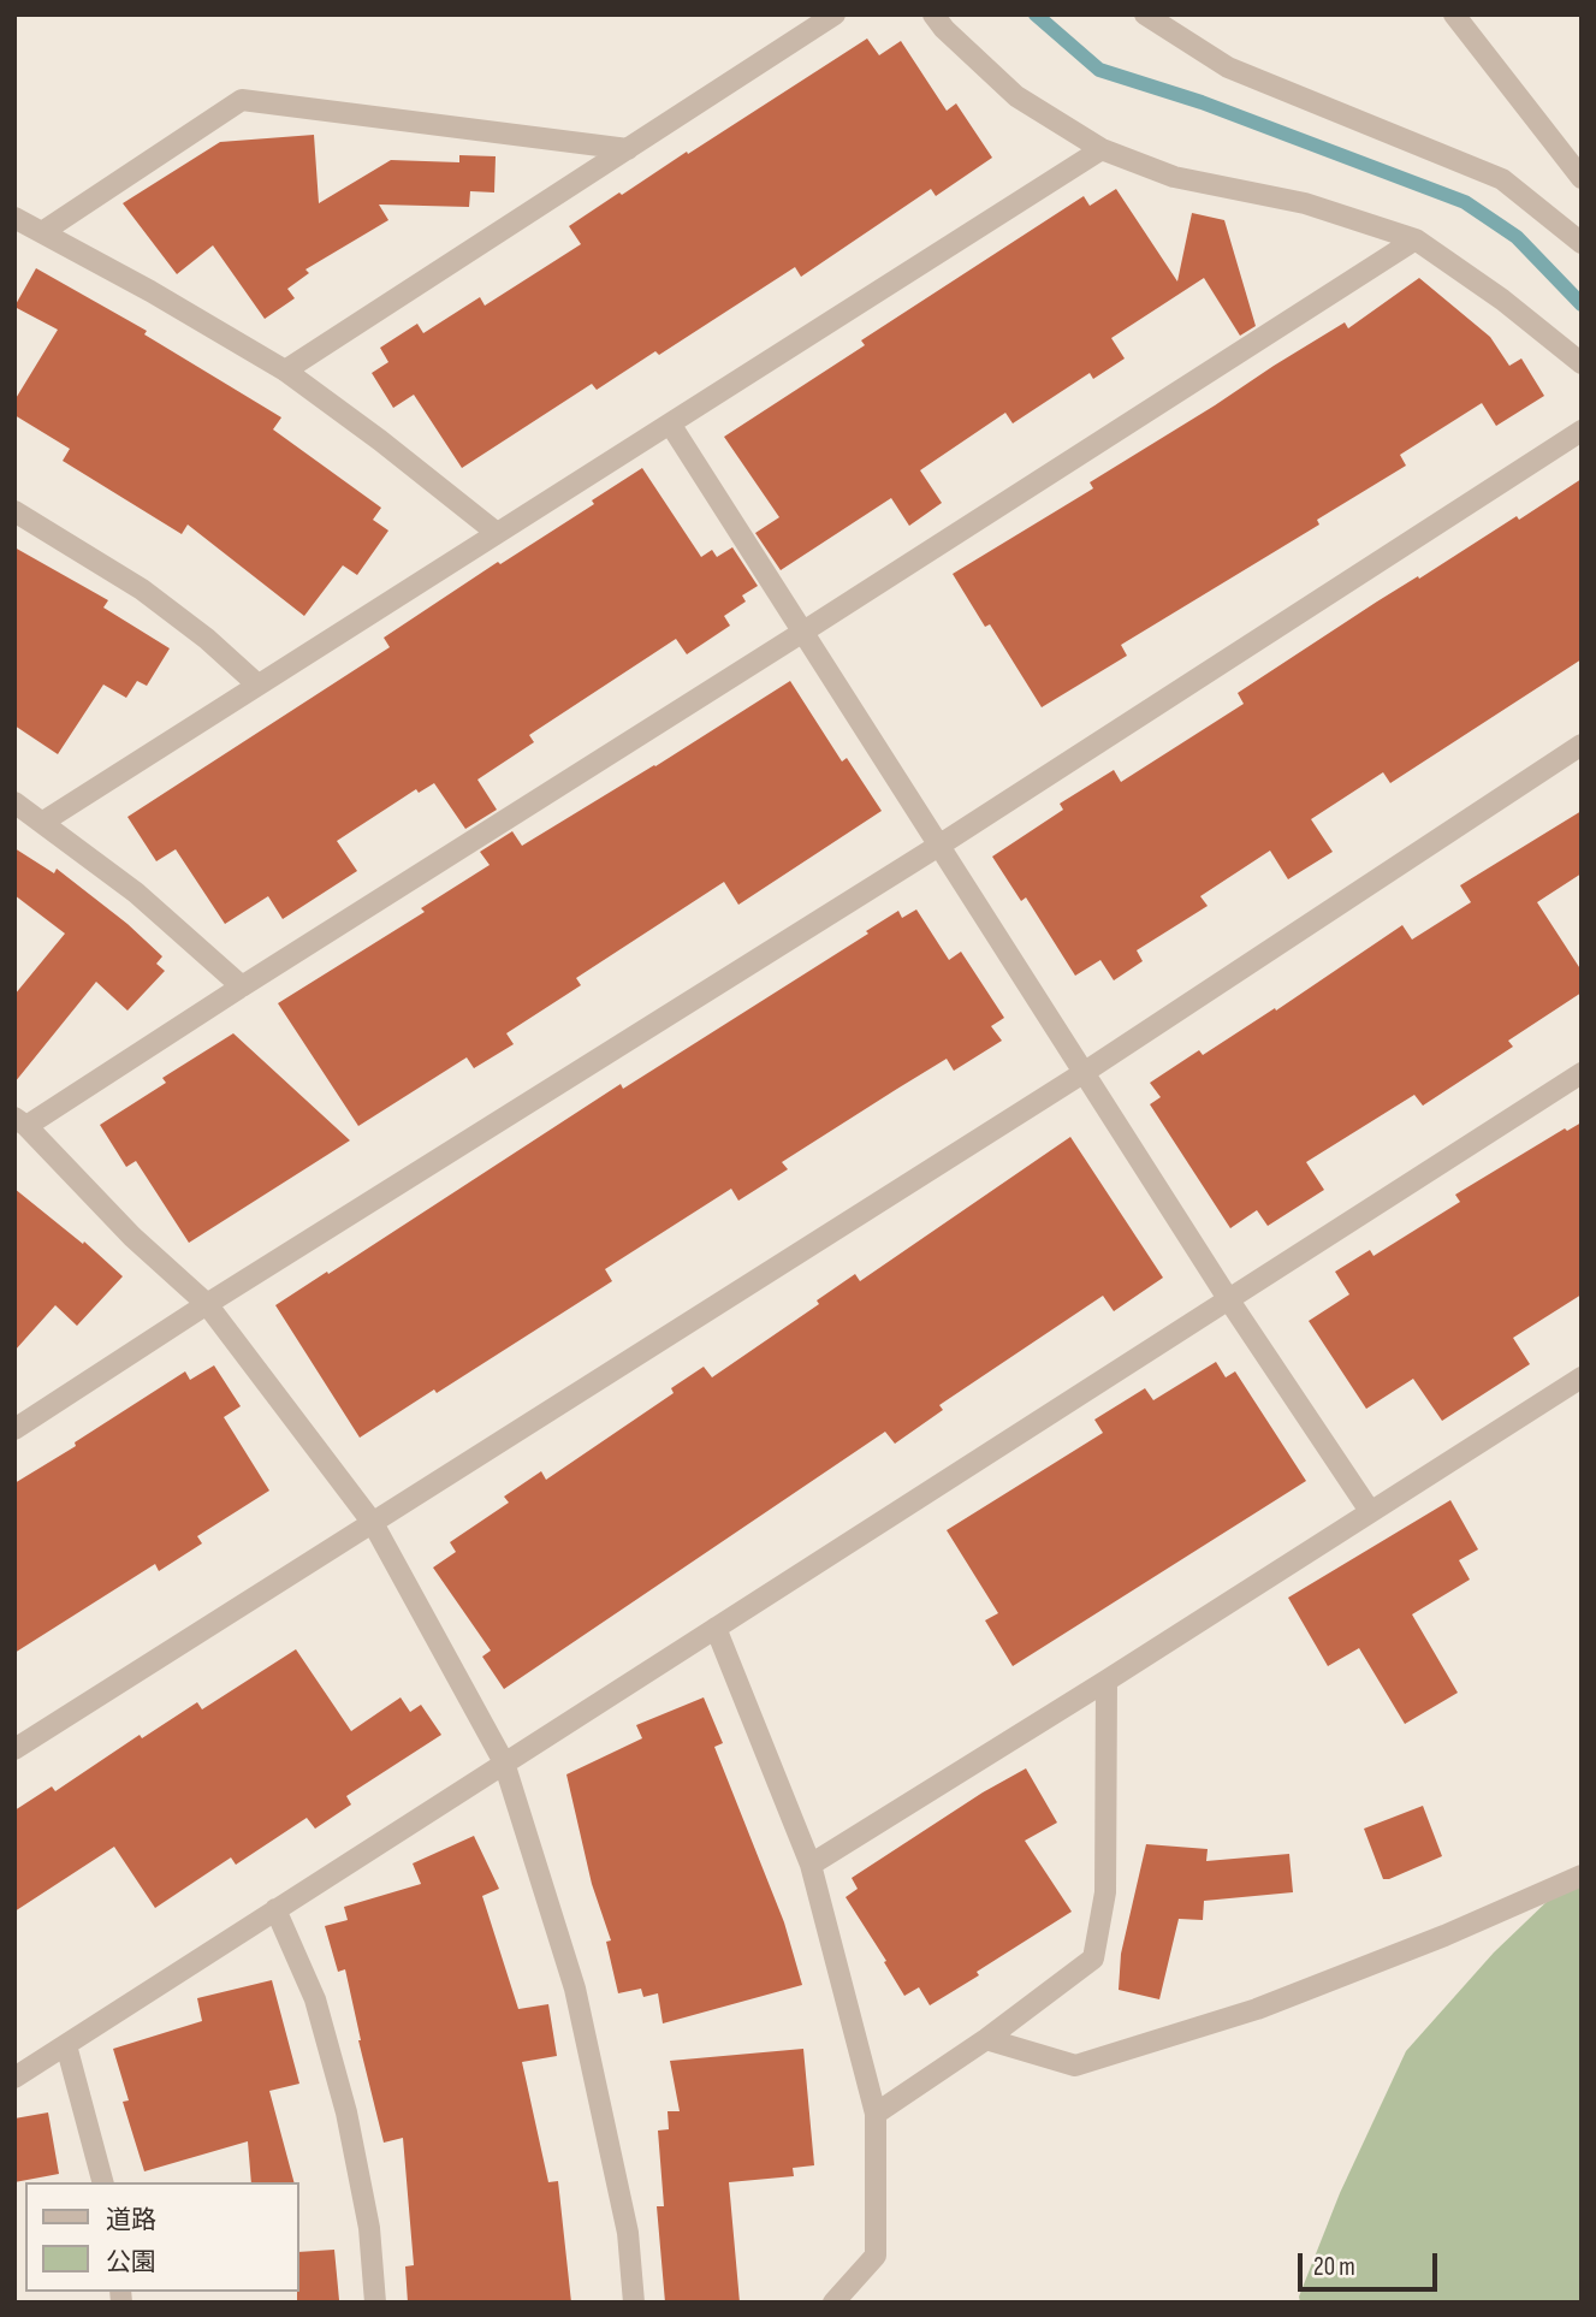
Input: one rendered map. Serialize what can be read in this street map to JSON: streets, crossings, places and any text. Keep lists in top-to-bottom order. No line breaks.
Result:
{"legend":["道路","公園"],"scale_bar":"20 m"}
